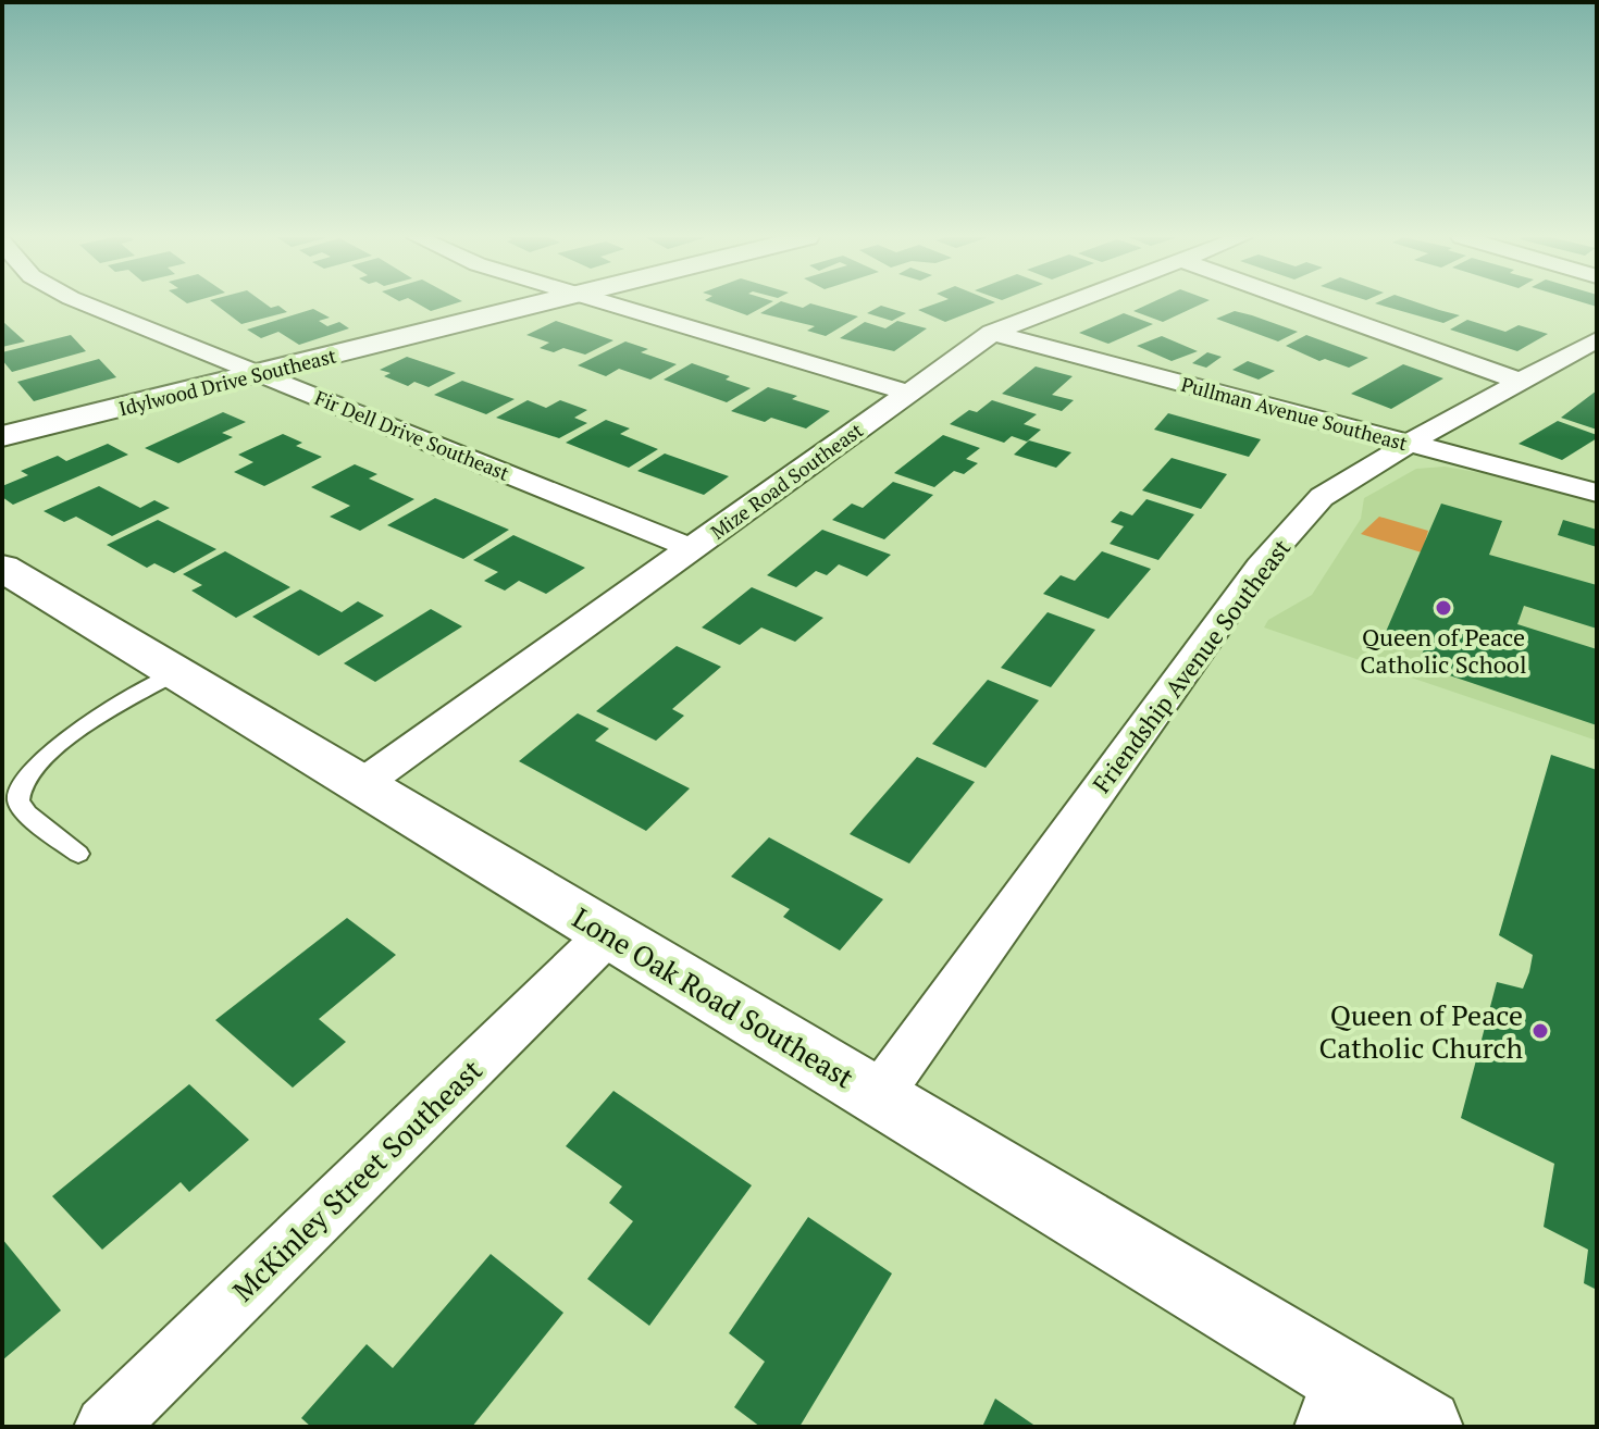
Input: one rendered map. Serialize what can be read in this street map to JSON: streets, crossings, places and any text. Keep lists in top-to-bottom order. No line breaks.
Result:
{"streets":{"street":["Idylwood Drive Southeast","Pullman Avenue Southeast","Fir Dell Drive Southeast","Mize Road Southeast","Friendship Avenue Southeast","Lone Oak Road Southeast","McKinley Street Southeast"]},"crossings":[["Idylwood Drive Southeast","Fir Dell Drive Southeast"],["Pullman Avenue Southeast","Mize Road Southeast"],["Pullman Avenue Southeast","Friendship Avenue Southeast"],["Fir Dell Drive Southeast","Mize Road Southeast"],["Mize Road Southeast","Lone Oak Road Southeast"],["Friendship Avenue Southeast","Lone Oak Road Southeast"],["Lone Oak Road Southeast","McKinley Street Southeast"]],"places":["Queen of Peace Catholic School","Queen of Peace Catholic Church"]}
